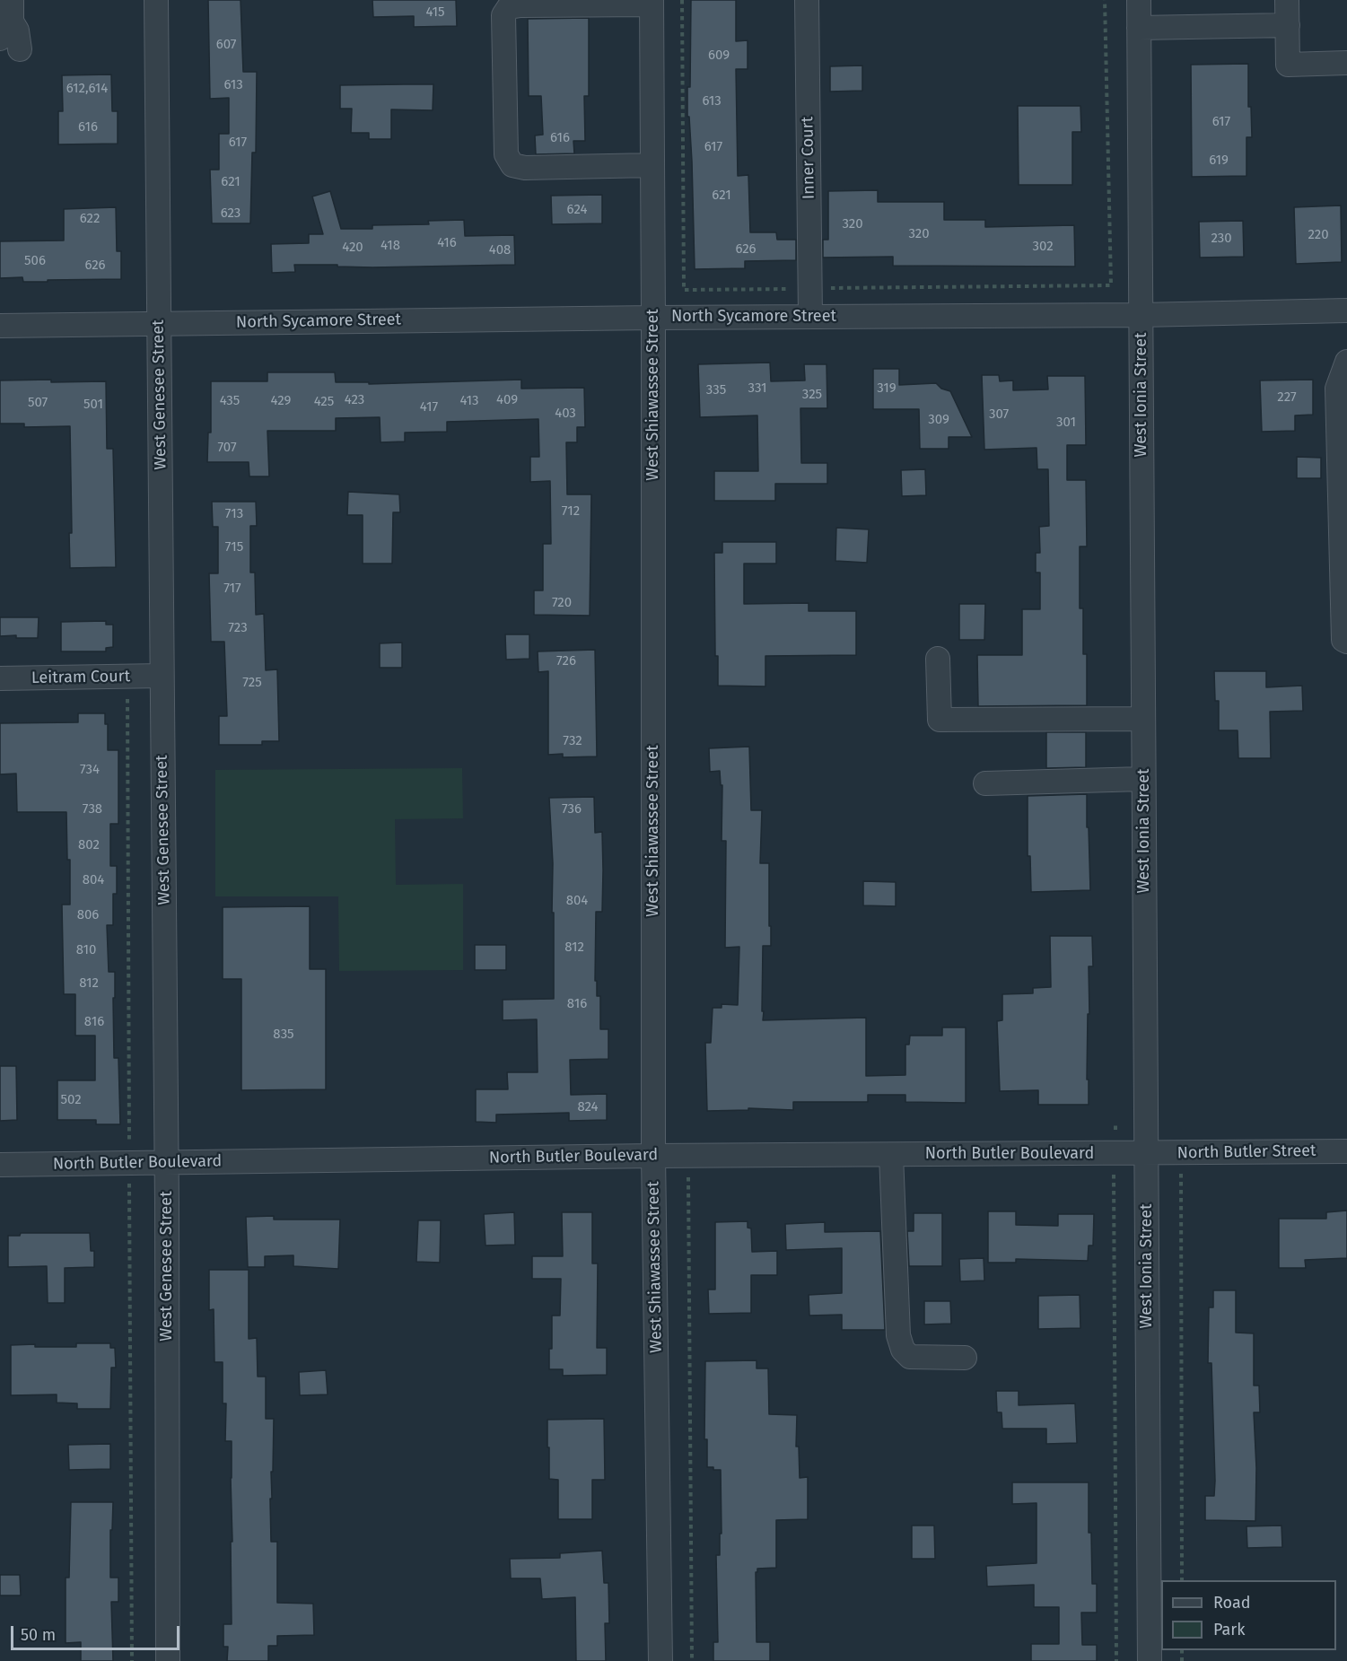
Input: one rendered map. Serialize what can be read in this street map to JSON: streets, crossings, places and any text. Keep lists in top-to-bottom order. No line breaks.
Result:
{"streets":{"street":["Inner Court","North Sycamore Street","West Genesee Street","West Shiawassee Street","West Ionia Street","Leitram Court","North Butler Street","North Butler Boulevard"]},"crossings":[["Inner Court","North Sycamore Street"],["North Sycamore Street","West Genesee Street"],["North Sycamore Street","West Shiawassee Street"],["North Sycamore Street","West Ionia Street"],["West Genesee Street","Leitram Court"],["West Genesee Street","North Butler Boulevard"],["West Shiawassee Street","North Butler Boulevard"],["West Ionia Street","North Butler Street"],["West Ionia Street","North Butler Boulevard"],["North Butler Street","North Butler Boulevard"]],"house_numbers":["415","607","609","613","612,614","613","617","616","616","617","617","619","621","621","624","623","622","320","320","220","230","416","418","302","420","626","408","506","626","331","319","335","325","227","423","409","435","429","413","425","507","501","417","403","307","309","301","707","712","713","715","717","720","723","726","725","732","734","738","736","802","804","804","806","812","810","812","816","816","835","502","824"],"legend":["Road","Park"],"scale_bar":"50 m"}
